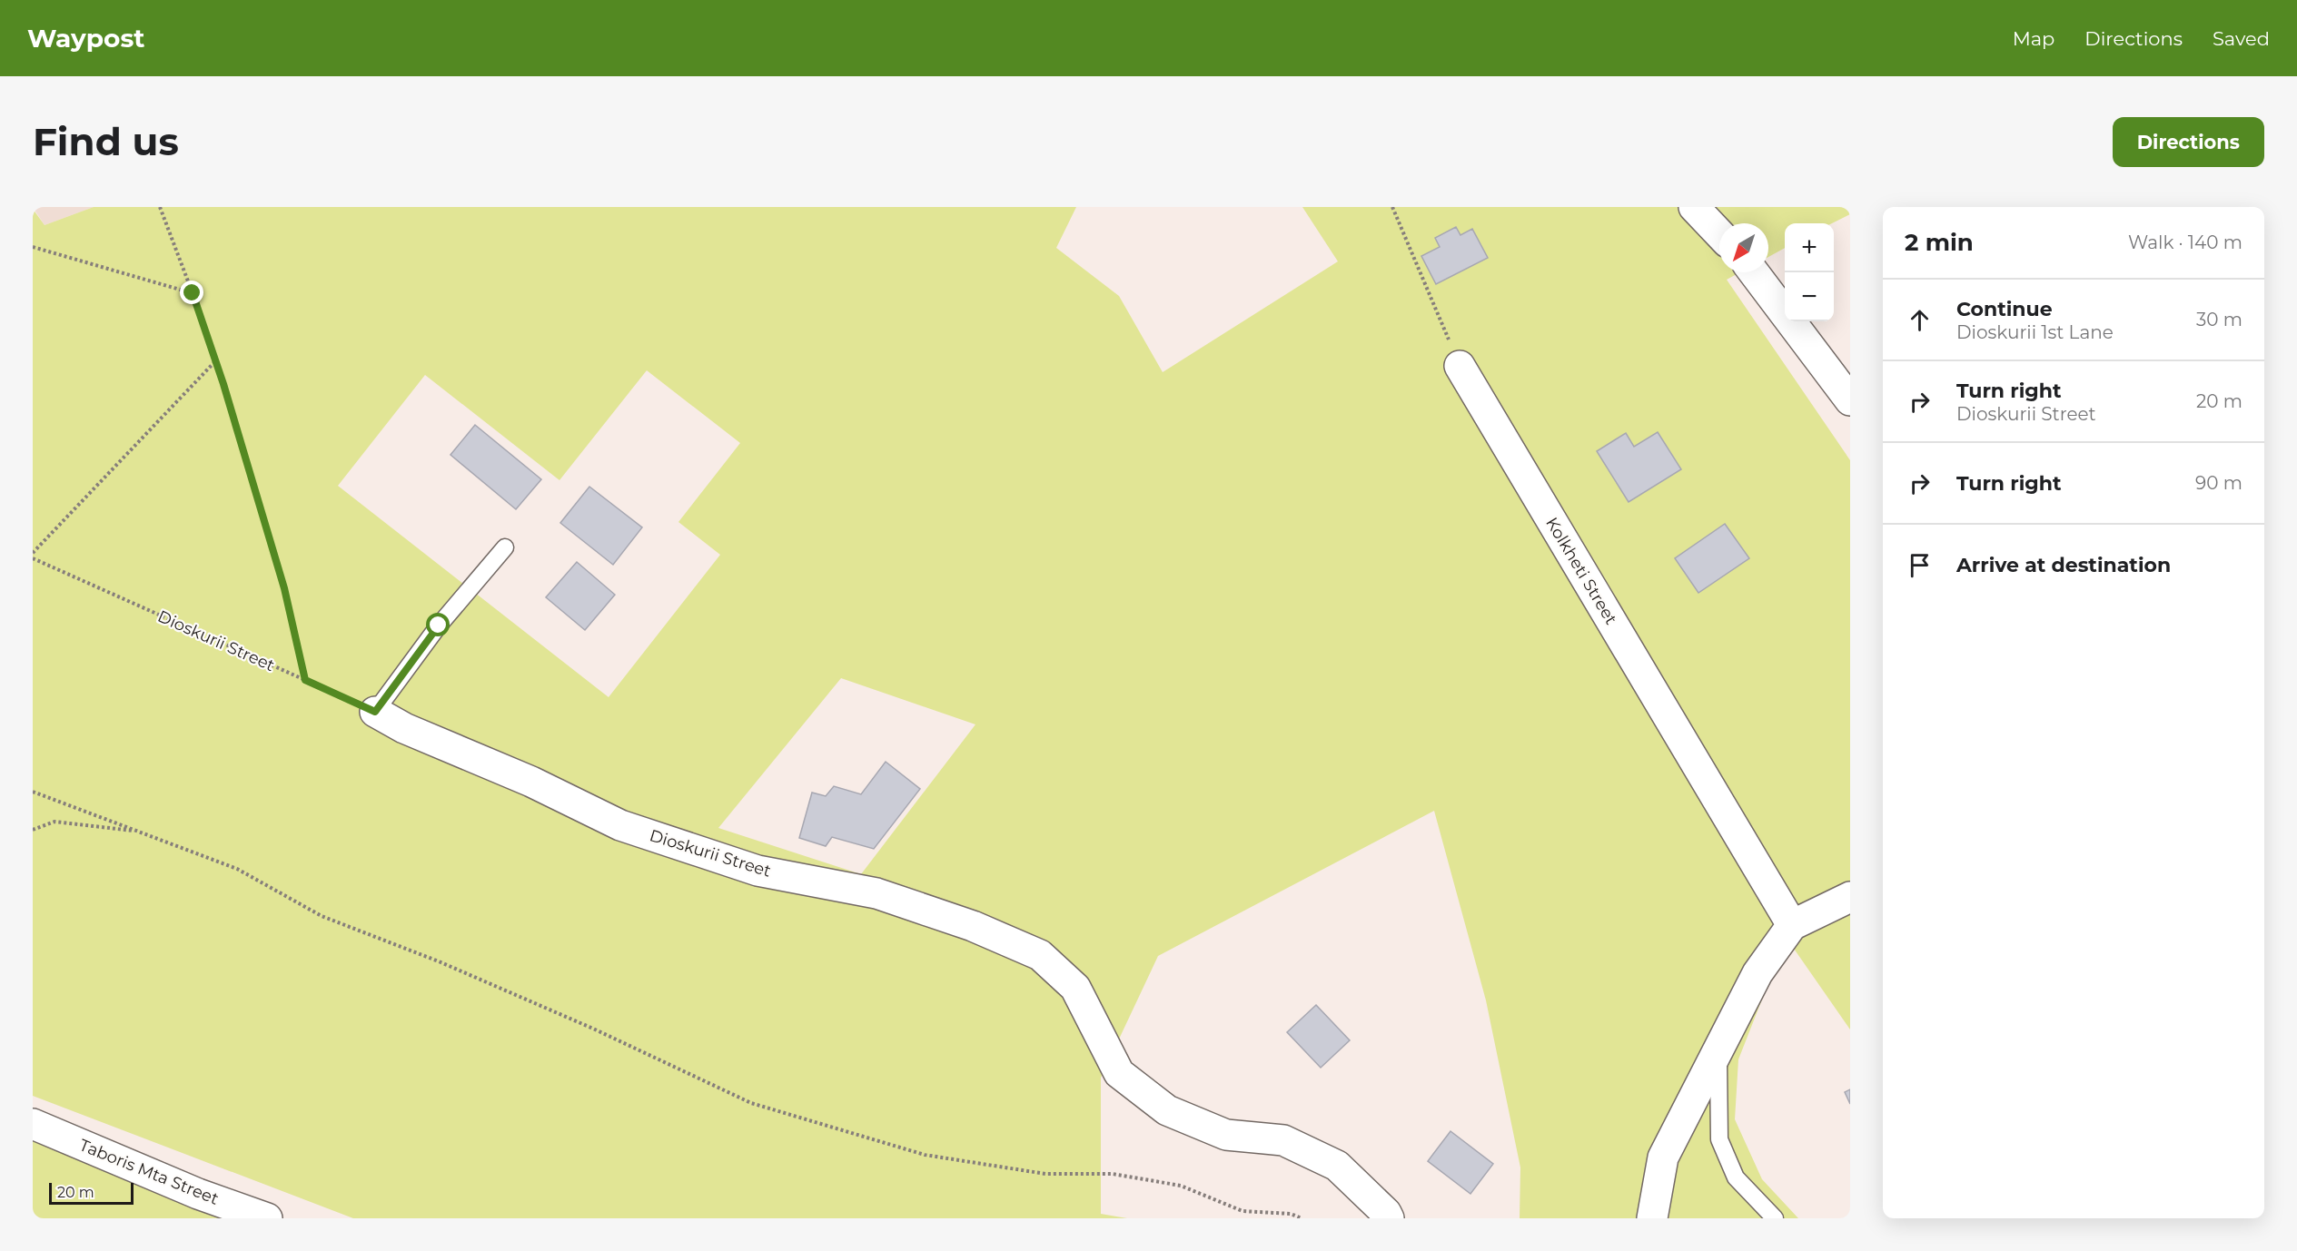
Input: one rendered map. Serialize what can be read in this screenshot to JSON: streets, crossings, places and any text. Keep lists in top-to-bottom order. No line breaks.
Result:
{"streets":{"street":["Kolkheti Street","Dioskurii Street","Taboris Mta Street"]},"scale_bar":"20 m","north":"bottom left","page":{"header":"Waypost","nav":["Map","Directions","Saved"],"buttons":"Directions","title":"Find us","heading":["2 min","Walk · 140 m"],"map_buttons":["+","−"],"list":[["Continue","Dioskurii 1st Lane","30 m"],["Turn right","Dioskurii Street","20 m"],["Turn right","90 m"],"Arrive at destination"],"scale":"20 m"}}
